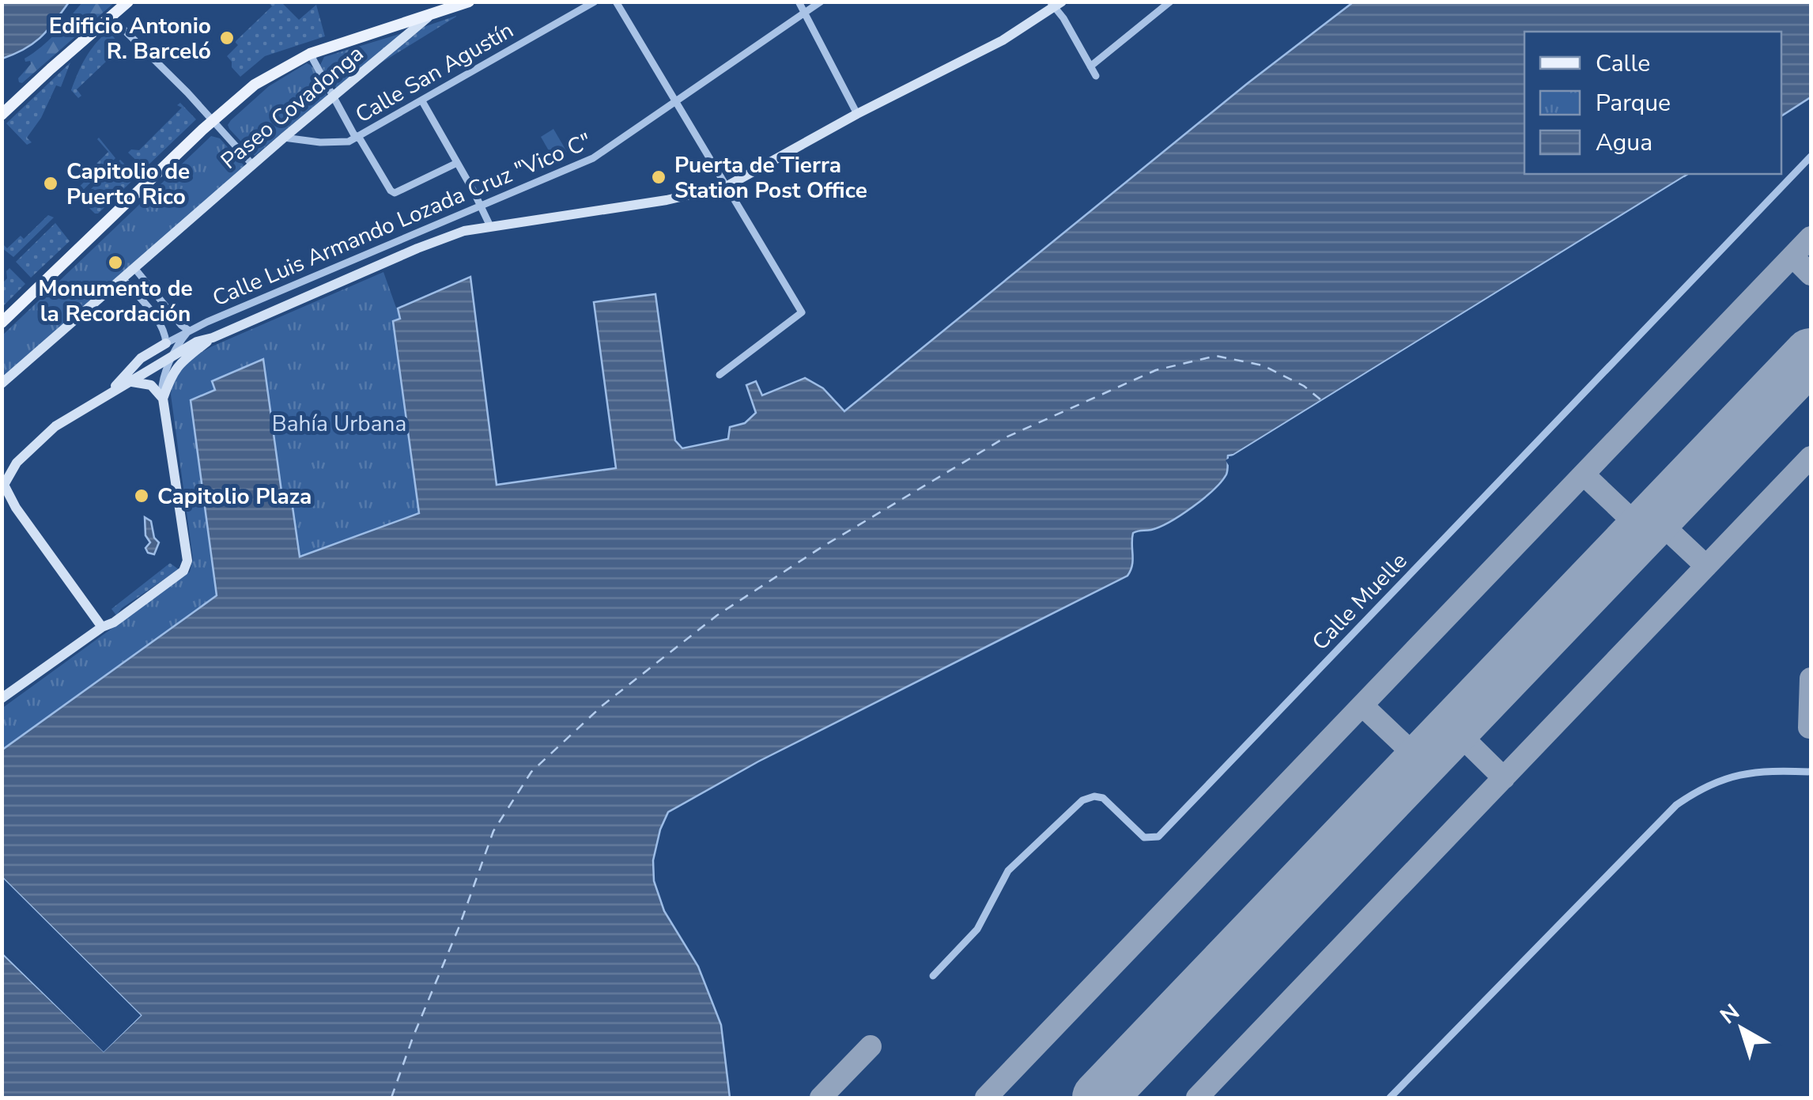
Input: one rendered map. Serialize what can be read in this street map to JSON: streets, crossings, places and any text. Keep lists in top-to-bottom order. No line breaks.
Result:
{"streets":{"main road":["Paseo Covadonga"],"street":["Calle San Agustín","Calle Luis Armando Lozada Cruz \"Vico C\"","Calle Muelle"]},"crossings":[["Calle San Agustín","Paseo Covadonga"]],"parks":["Bahía Urbana"],"places":["Edificio Antonio R. Barceló","Puerta de Tierra Station Post Office","Capitolio de Puerto Rico","Monumento de la Recordación","Capitolio Plaza"],"legend":["Calle","Parque","Agua"],"north":"top left"}
